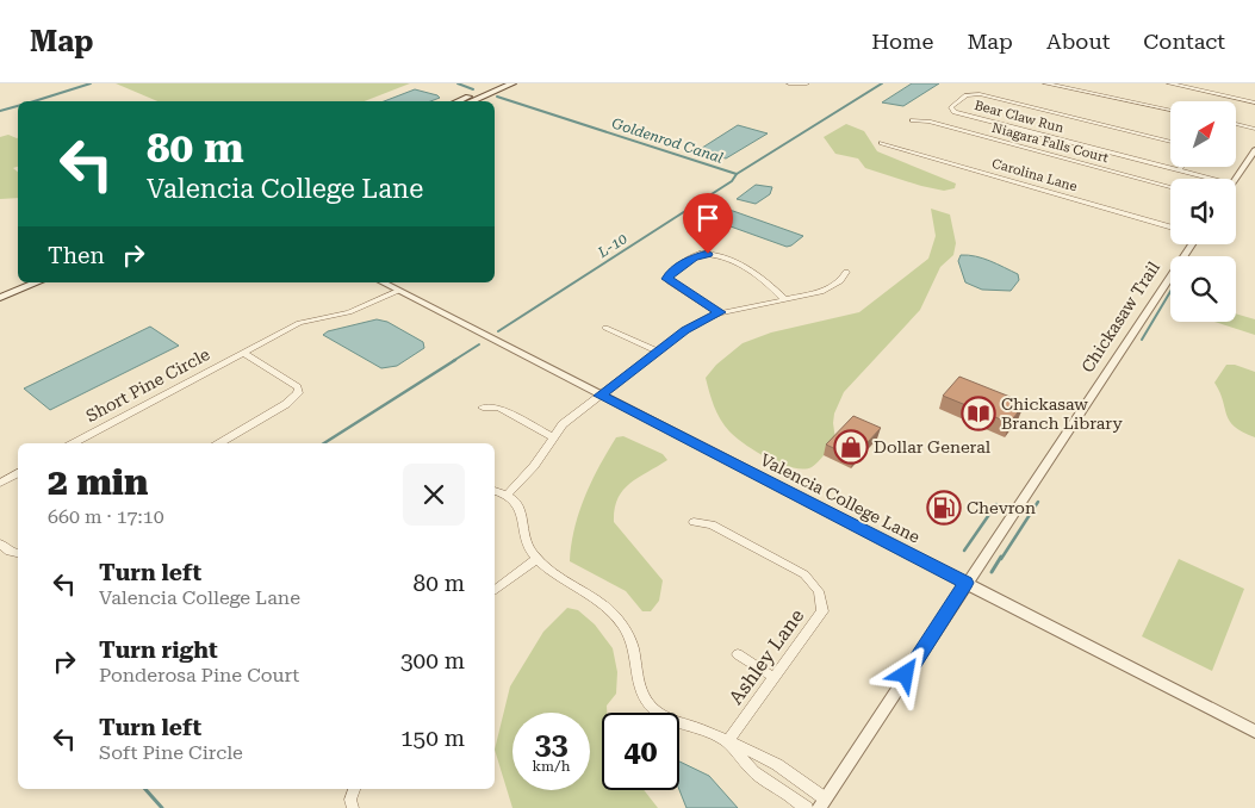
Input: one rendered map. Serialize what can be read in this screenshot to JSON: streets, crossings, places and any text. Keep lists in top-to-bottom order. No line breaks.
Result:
{"streets":{"street":["Bear Claw Run","Niagara Falls Court","Carolina Lane","Chickasaw Trail","Short Pine Circle","Valencia College Lane","Ashley Lane"]},"crossings":[["Chickasaw Trail","Valencia College Lane"],["Short Pine Circle","Valencia College Lane"]],"water":["Goldenrod Canal","L-10"],"places":{"library":["Chickasaw Branch Library"],"shop":["Dollar General"],"fuel station":["Chevron"]},"north":"top right","page":{"header":"Map","nav":["Home","Map","About","Contact"],"turn":["80 m","Valencia College Lane"],"then":"Then","heading":["2 min","660 m · 17:10"],"list":[{"name":"Turn left","note":"Valencia College Lane","value":"80 m"},{"name":"Turn right","note":"Ponderosa Pine Court","value":"300 m"},{"name":"Turn left","note":"Soft Pine Circle","value":"150 m"}],"speed":"33 km/h","limit":"40"}}
